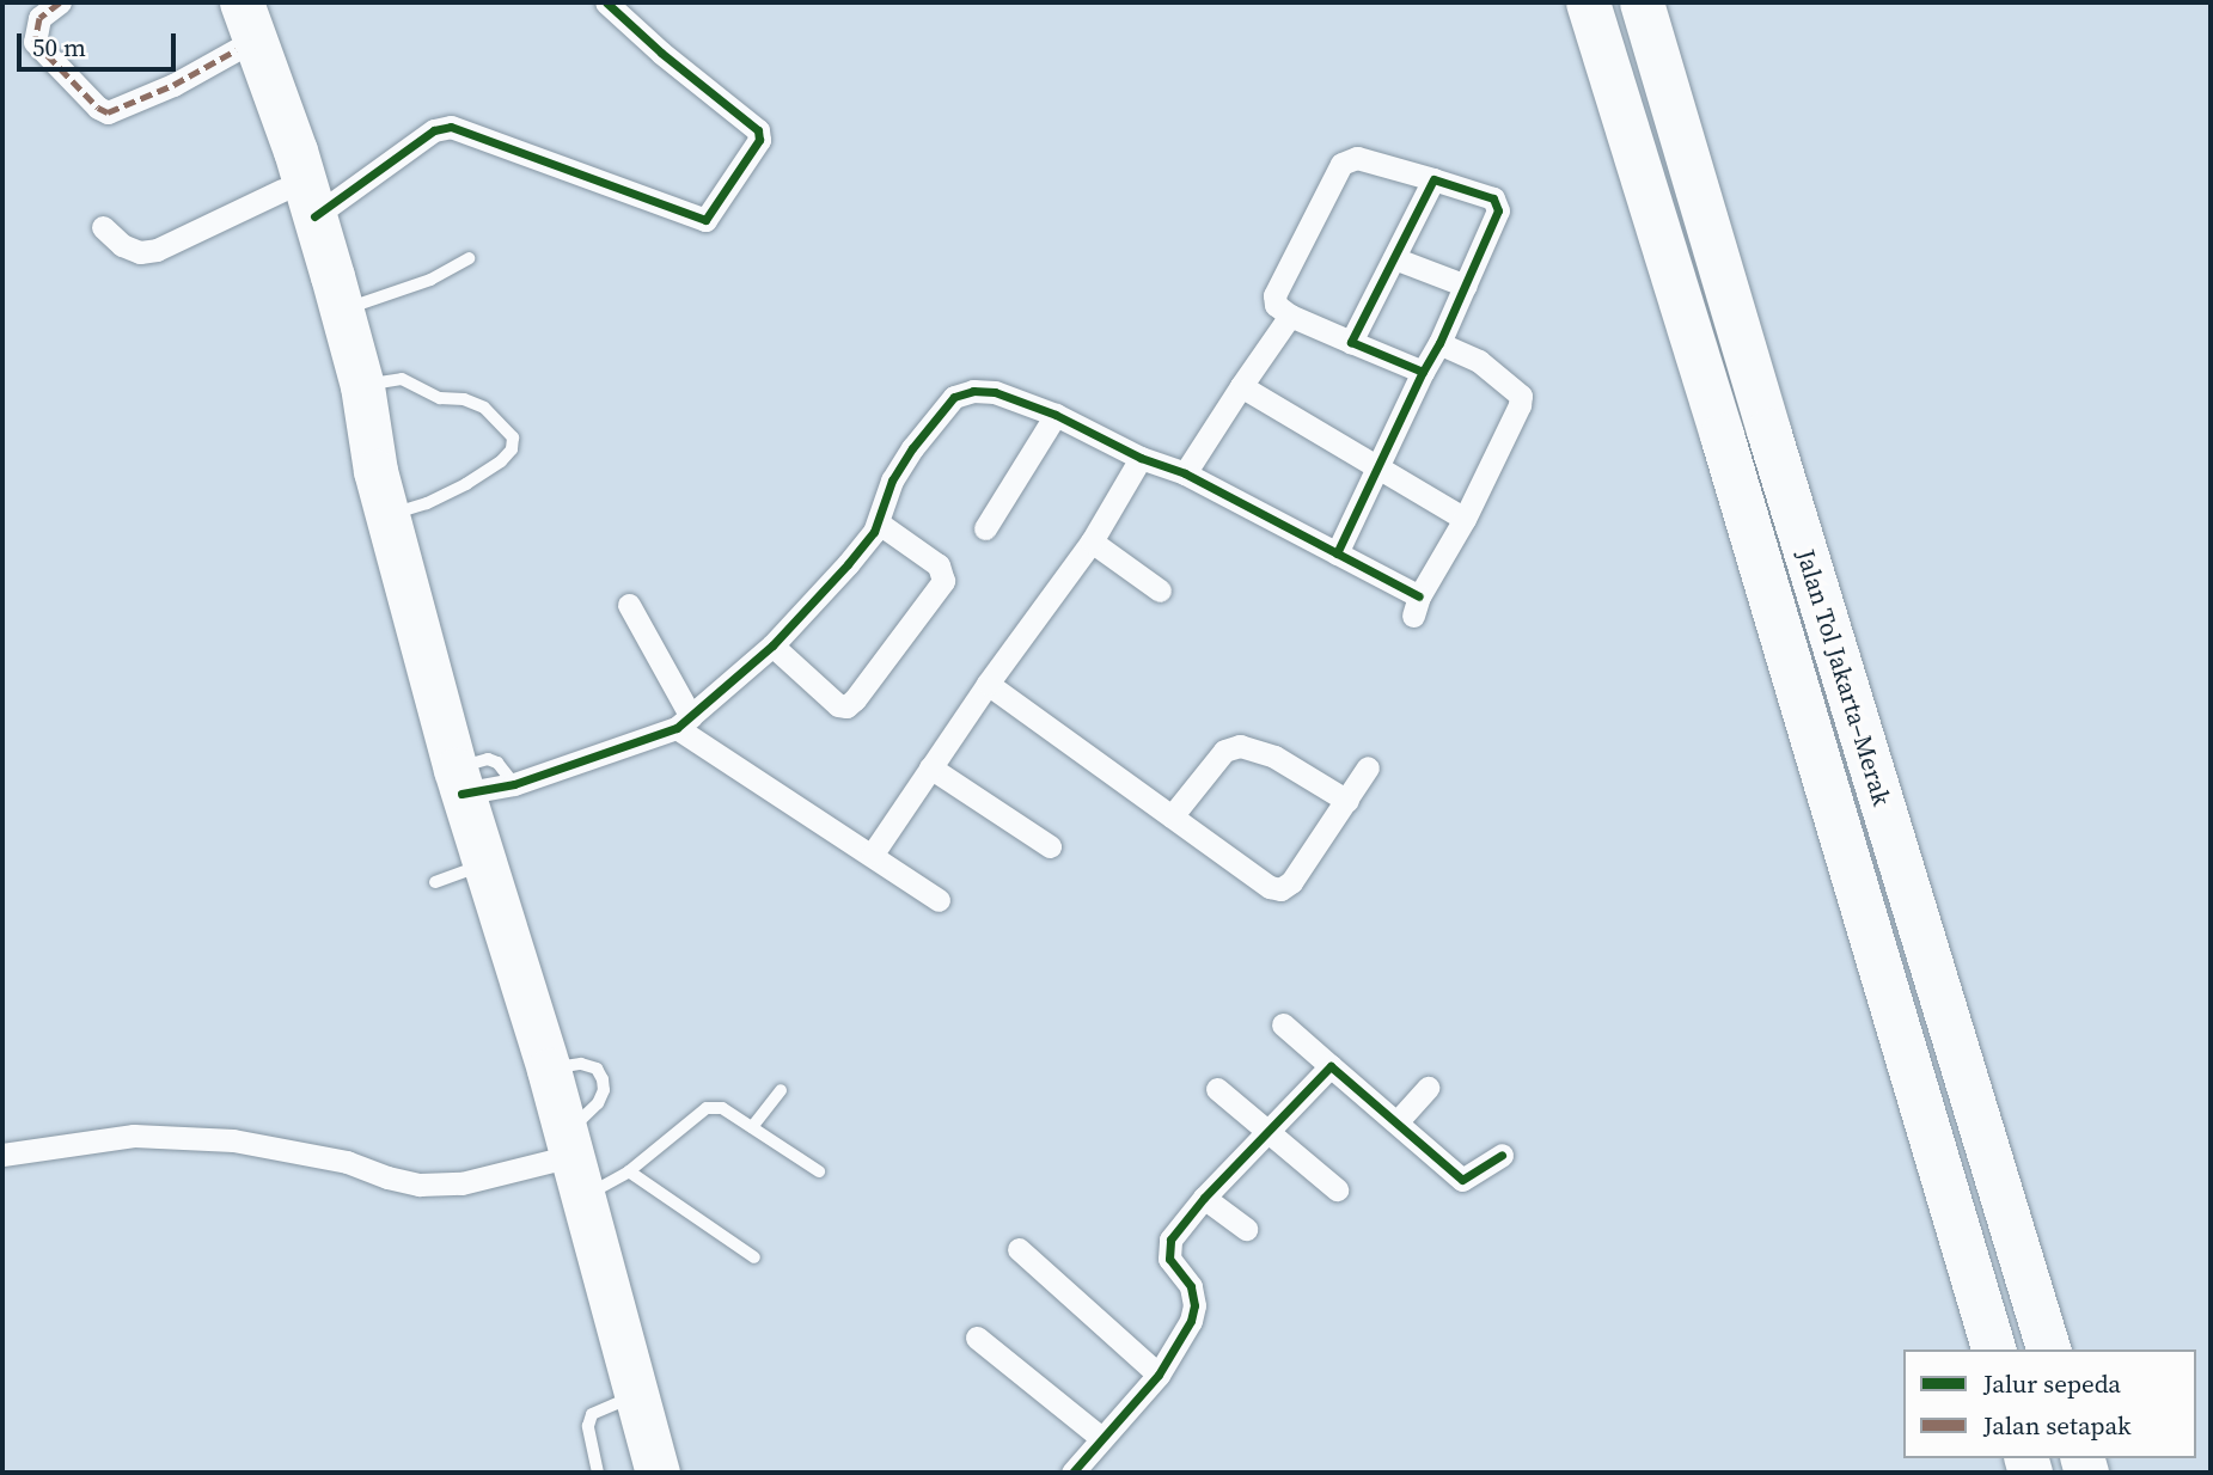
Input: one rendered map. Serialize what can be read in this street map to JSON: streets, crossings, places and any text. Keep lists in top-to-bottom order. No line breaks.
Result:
{"streets":{"highway":["Jalan Tol Jakarta–Merak"]},"legend":["Jalur sepeda","Jalan setapak"],"scale_bar":"50 m"}
